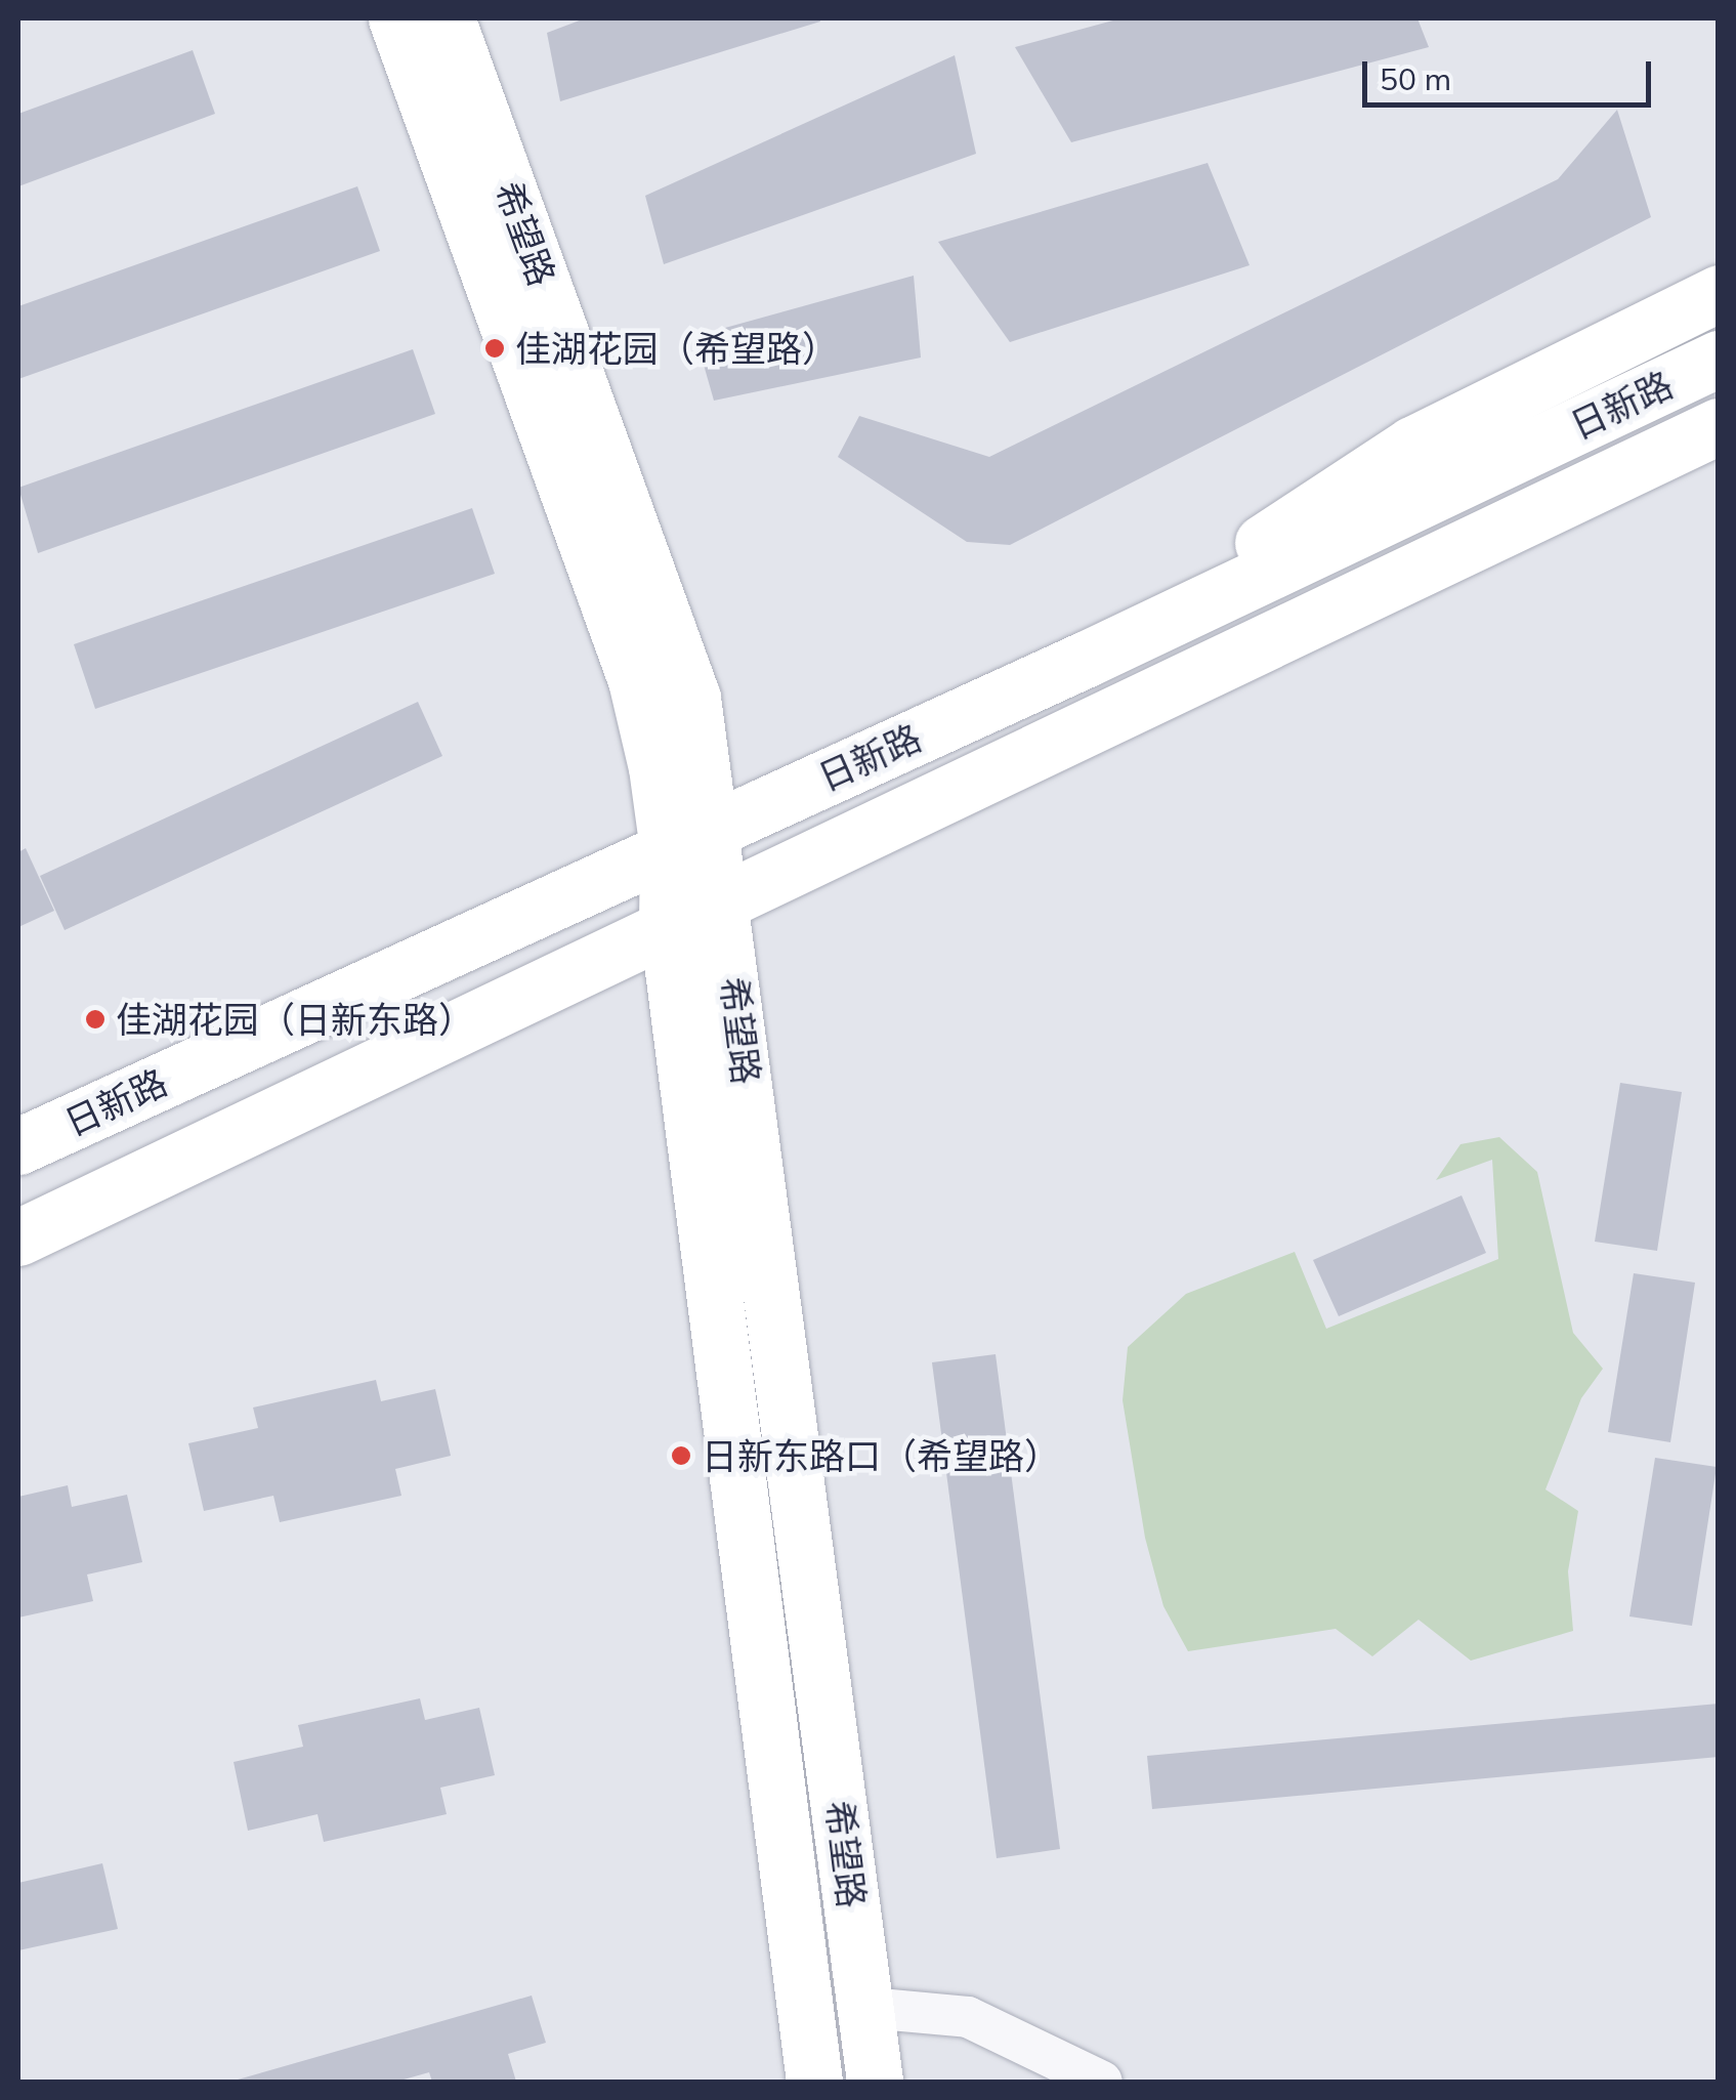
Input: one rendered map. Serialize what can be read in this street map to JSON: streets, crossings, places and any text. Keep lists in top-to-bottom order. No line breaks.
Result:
{"streets":{"main road":["希望路","日新路"]},"crossings":[["希望路","日新路"]],"places":["佳湖花园（希望路）","佳湖花园（日新东路）","日新东路口（希望路）"],"scale_bar":"50 m"}
